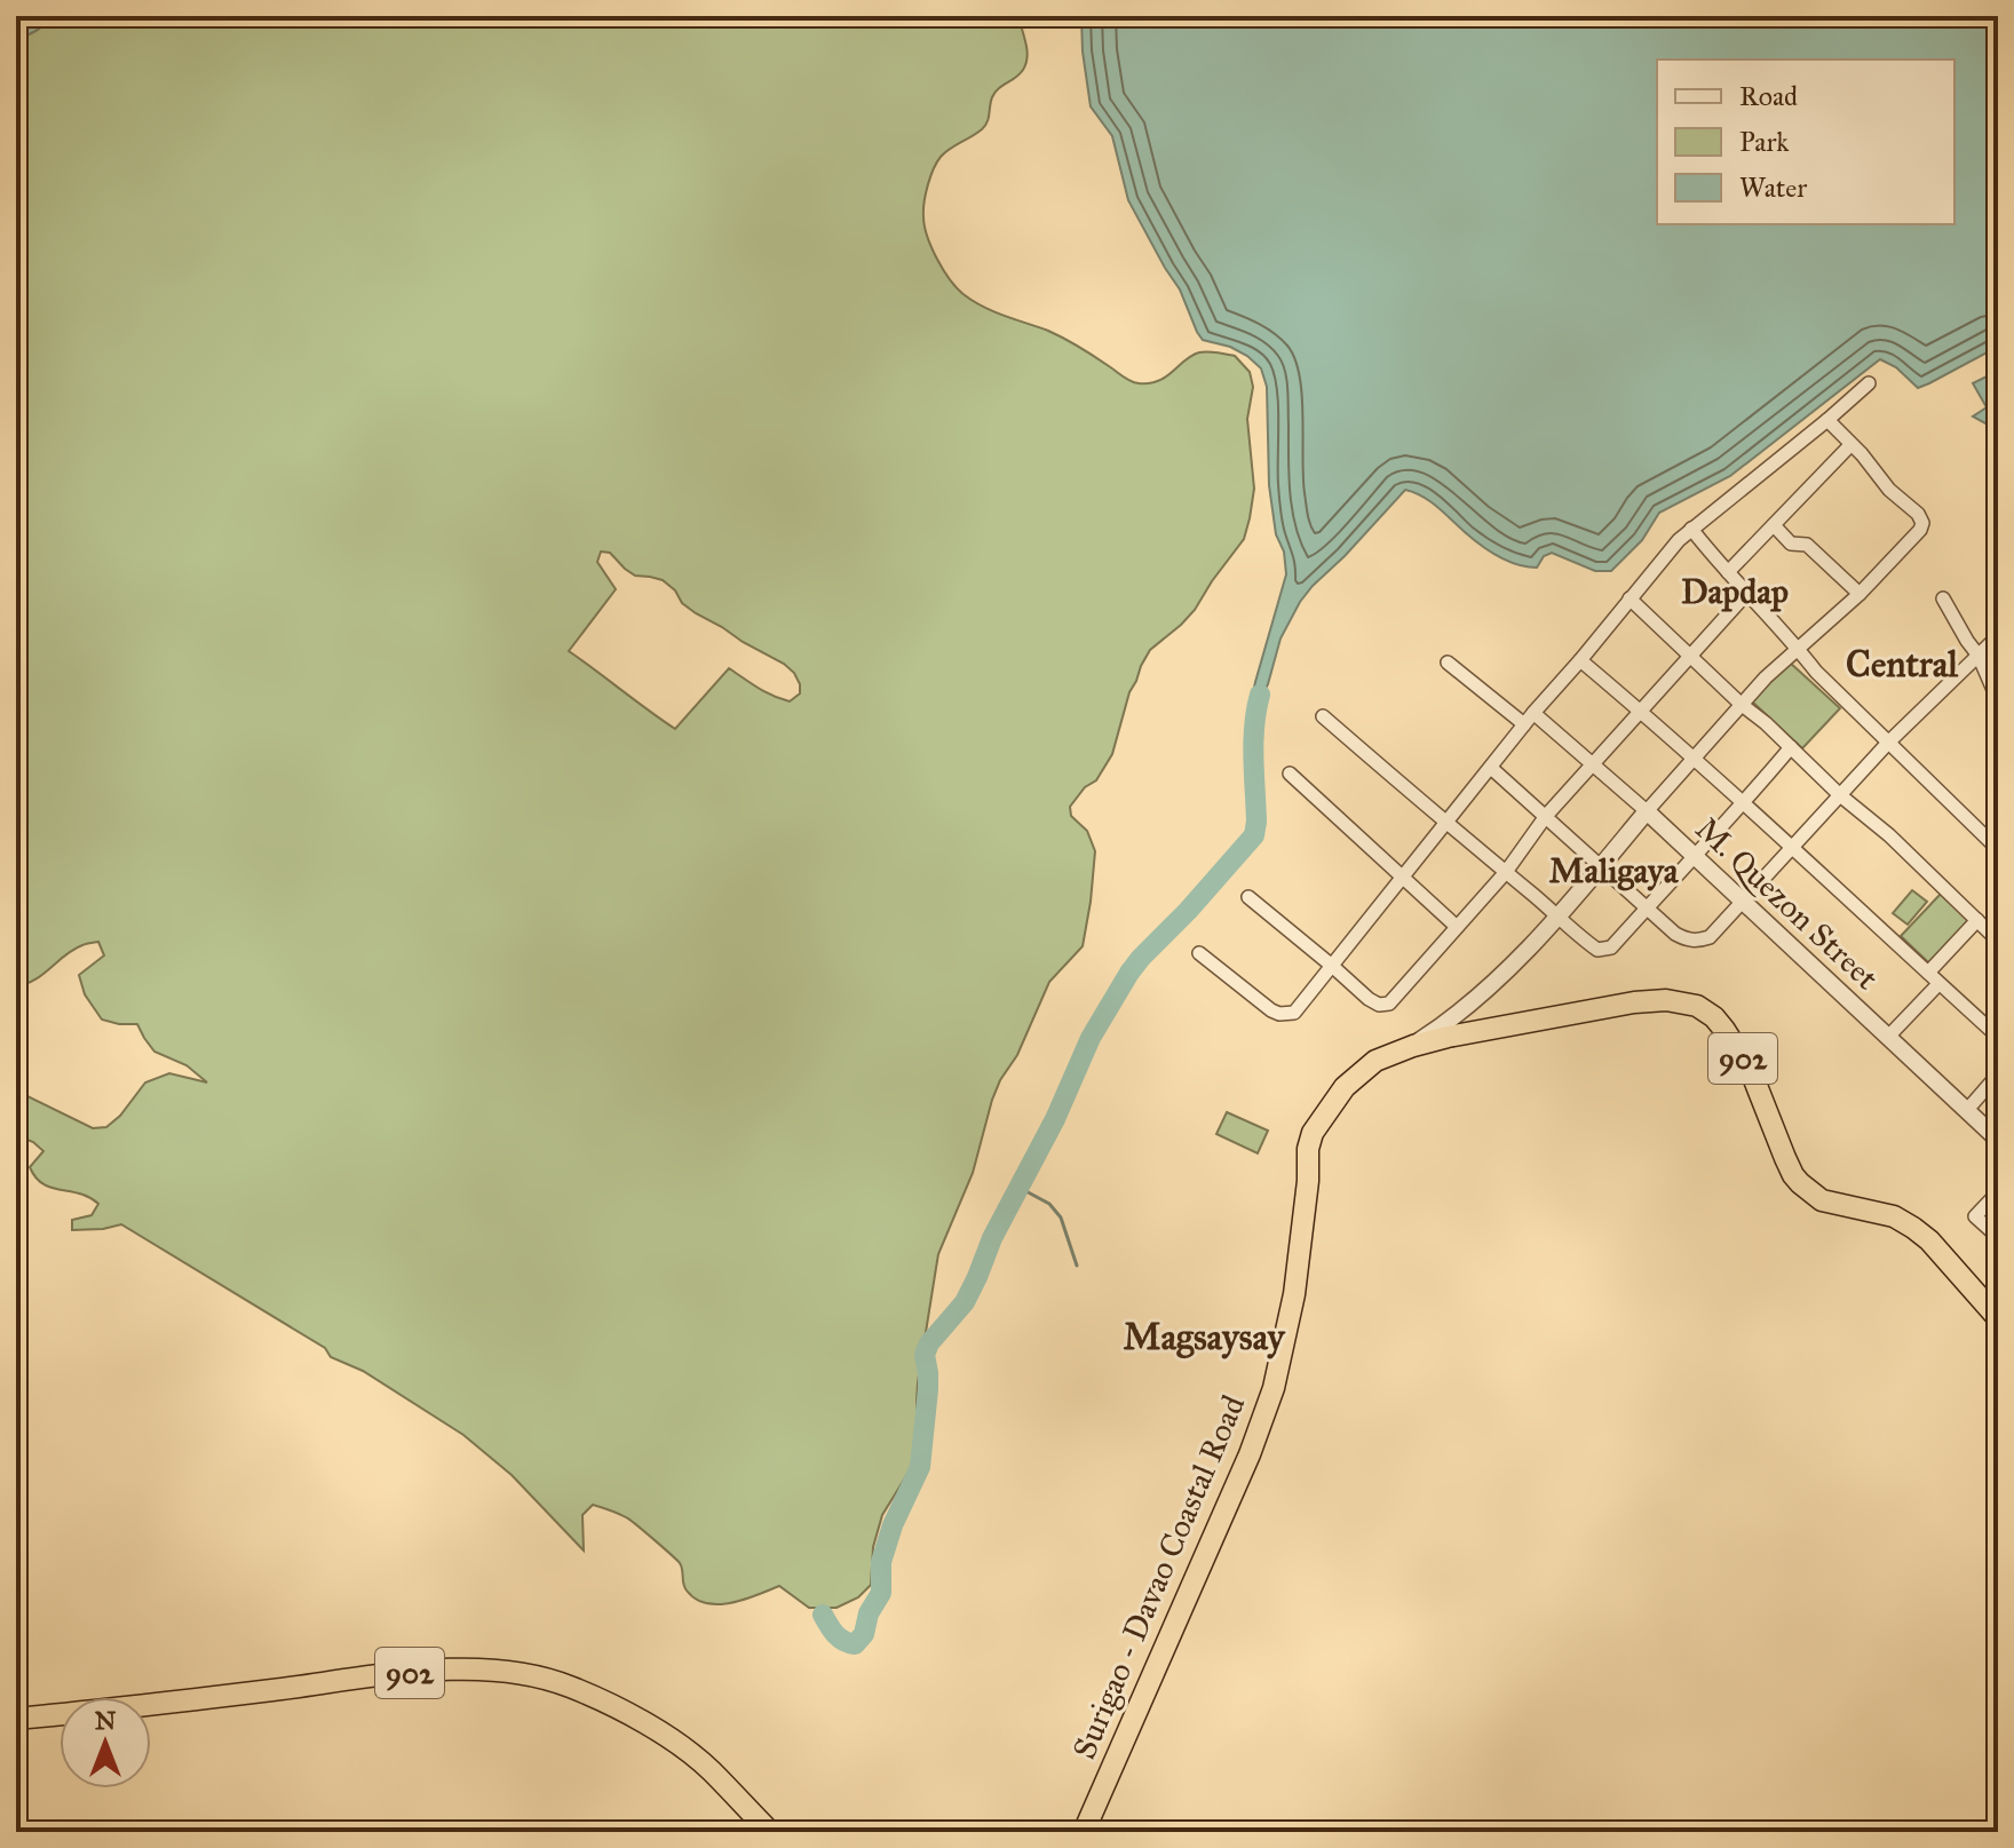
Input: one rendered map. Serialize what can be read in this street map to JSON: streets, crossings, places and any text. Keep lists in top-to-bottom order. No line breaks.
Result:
{"streets":{"highway":["902","Surigao - Davao Coastal Road"],"street":["M. Quezon Street"]},"districts":["Dapdap","Central","Maligaya","Magsaysay"],"legend":["Road","Park","Water"],"north":"top"}
